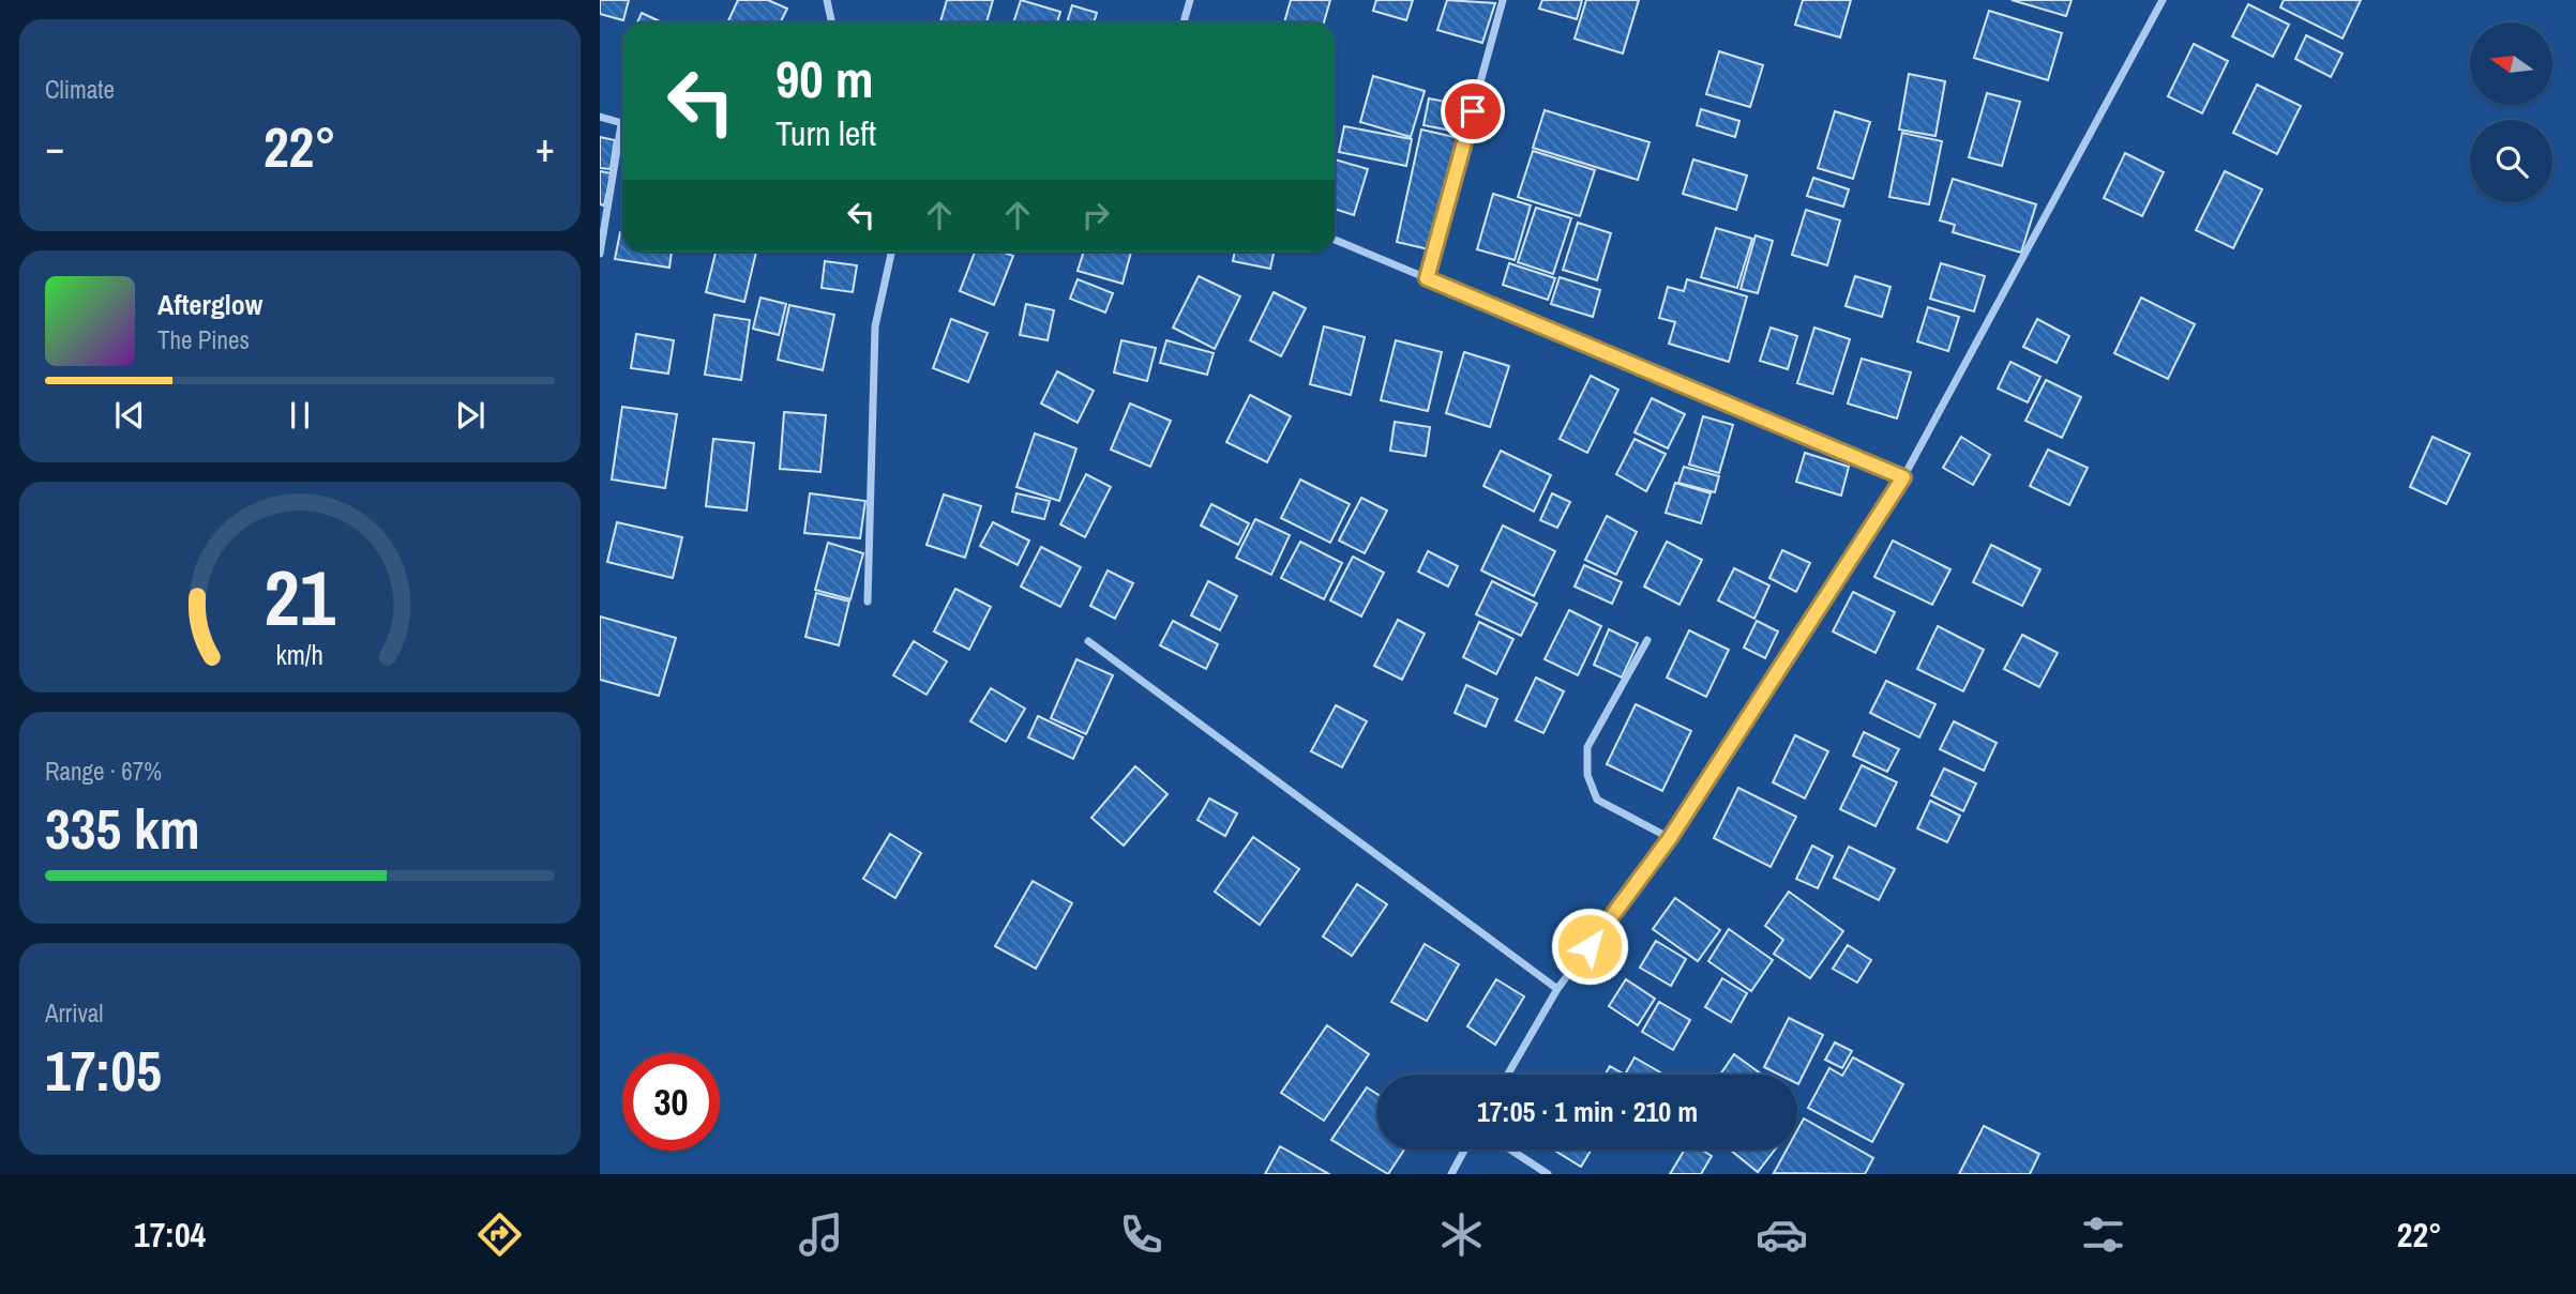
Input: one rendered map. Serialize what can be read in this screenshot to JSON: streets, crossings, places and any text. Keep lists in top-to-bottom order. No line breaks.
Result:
{"north":"left","page":{"tile":["Climate",["Range · 67%","335 km"],["Arrival","17:05"]],"turn":["90 m","Turn left"],"heat":["−","22°","+"],"song":["Afterglow","The Pines"],"limit":"30","trip":"17:05 · 1 min · 210 m","tabs":["17:04","22°"],"gauge":["21","km/h"]}}
